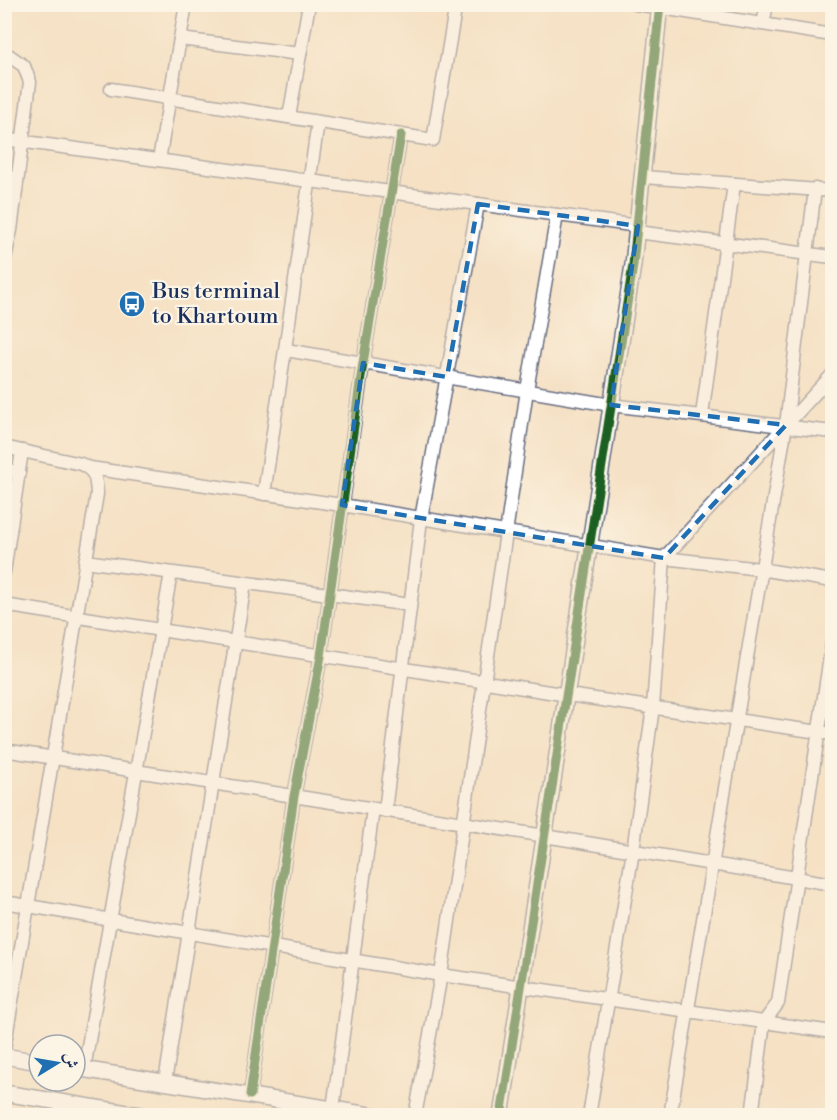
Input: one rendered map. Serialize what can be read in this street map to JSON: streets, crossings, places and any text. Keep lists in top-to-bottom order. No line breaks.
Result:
{"places":{"bus stop":["Bus terminal to Khartoum"]},"north":"right"}
